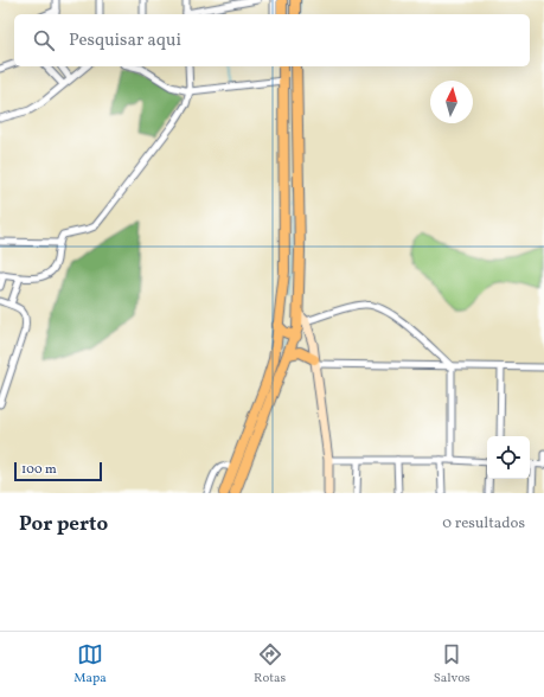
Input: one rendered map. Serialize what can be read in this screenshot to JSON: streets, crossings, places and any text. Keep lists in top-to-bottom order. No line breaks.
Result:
{"scale_bar":"100 m","north":"top","page":{"search":"Pesquisar aqui","scale":"100 m","heading":["Por perto","0 resultados"],"nav":["Mapa","Rotas","Salvos"]}}
